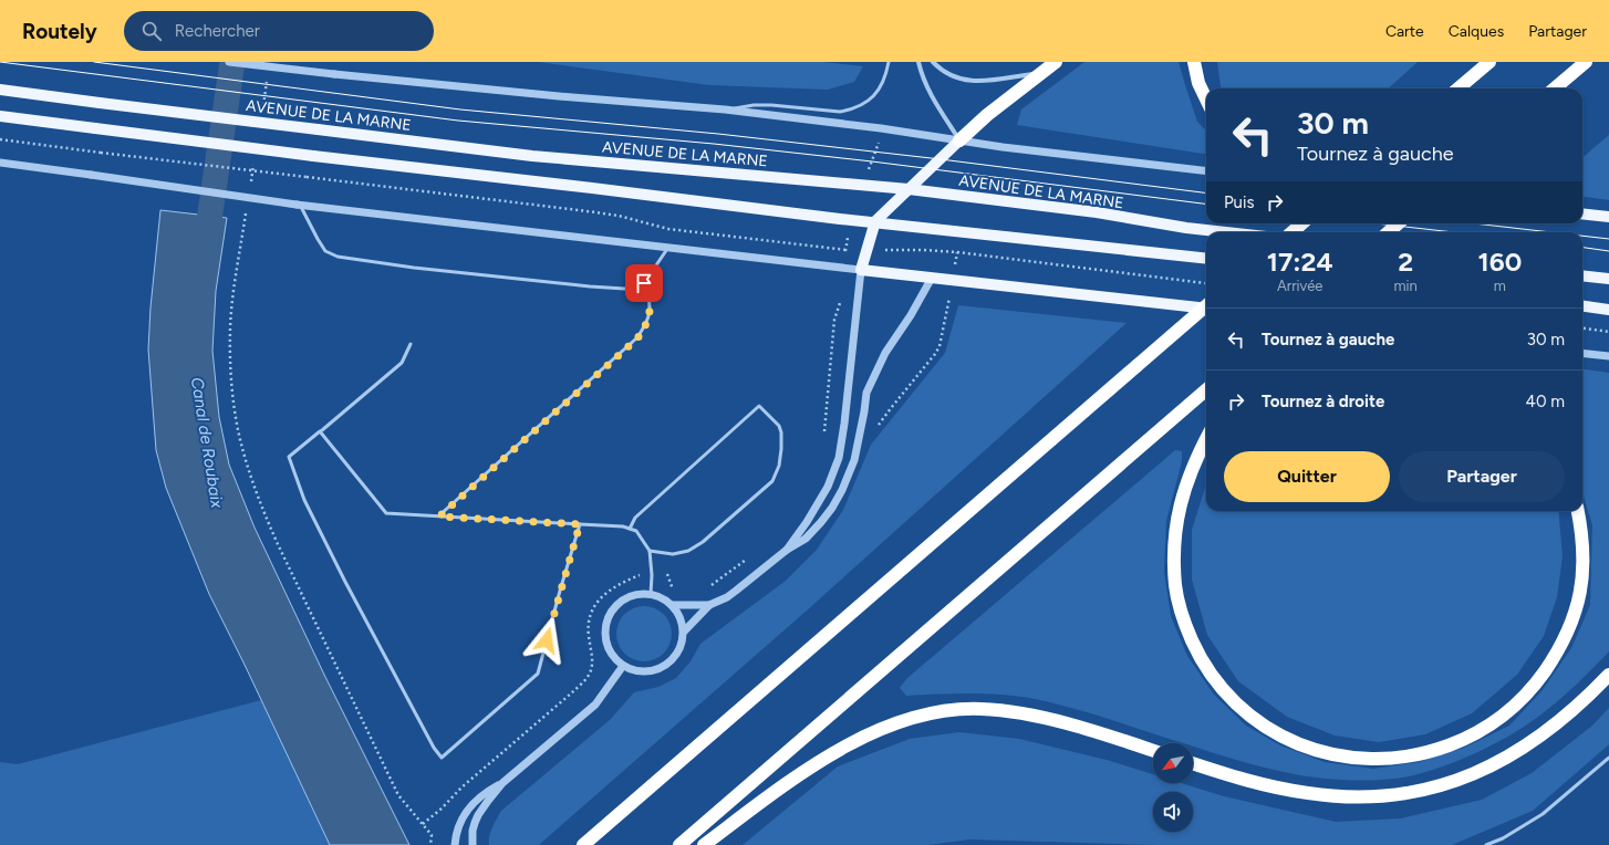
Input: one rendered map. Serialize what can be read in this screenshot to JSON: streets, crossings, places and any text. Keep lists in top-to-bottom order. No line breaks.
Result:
{"streets":{"main road":["AVENUE DE LA MARNE"]},"water":["Canal de Roubaix"],"north":"bottom left","page":{"header":"Routely","search":"Rechercher","nav":["Carte","Calques","Partager"],"turn":["30 m","Tournez à gauche"],"then":"Puis","eta":["17:24","Arrivée","2","min","160","m"],"list":[{"name":"Tournez à gauche","value":"30 m"},{"name":"Tournez à droite","value":"40 m"}],"buttons":["Quitter","Partager"]}}
